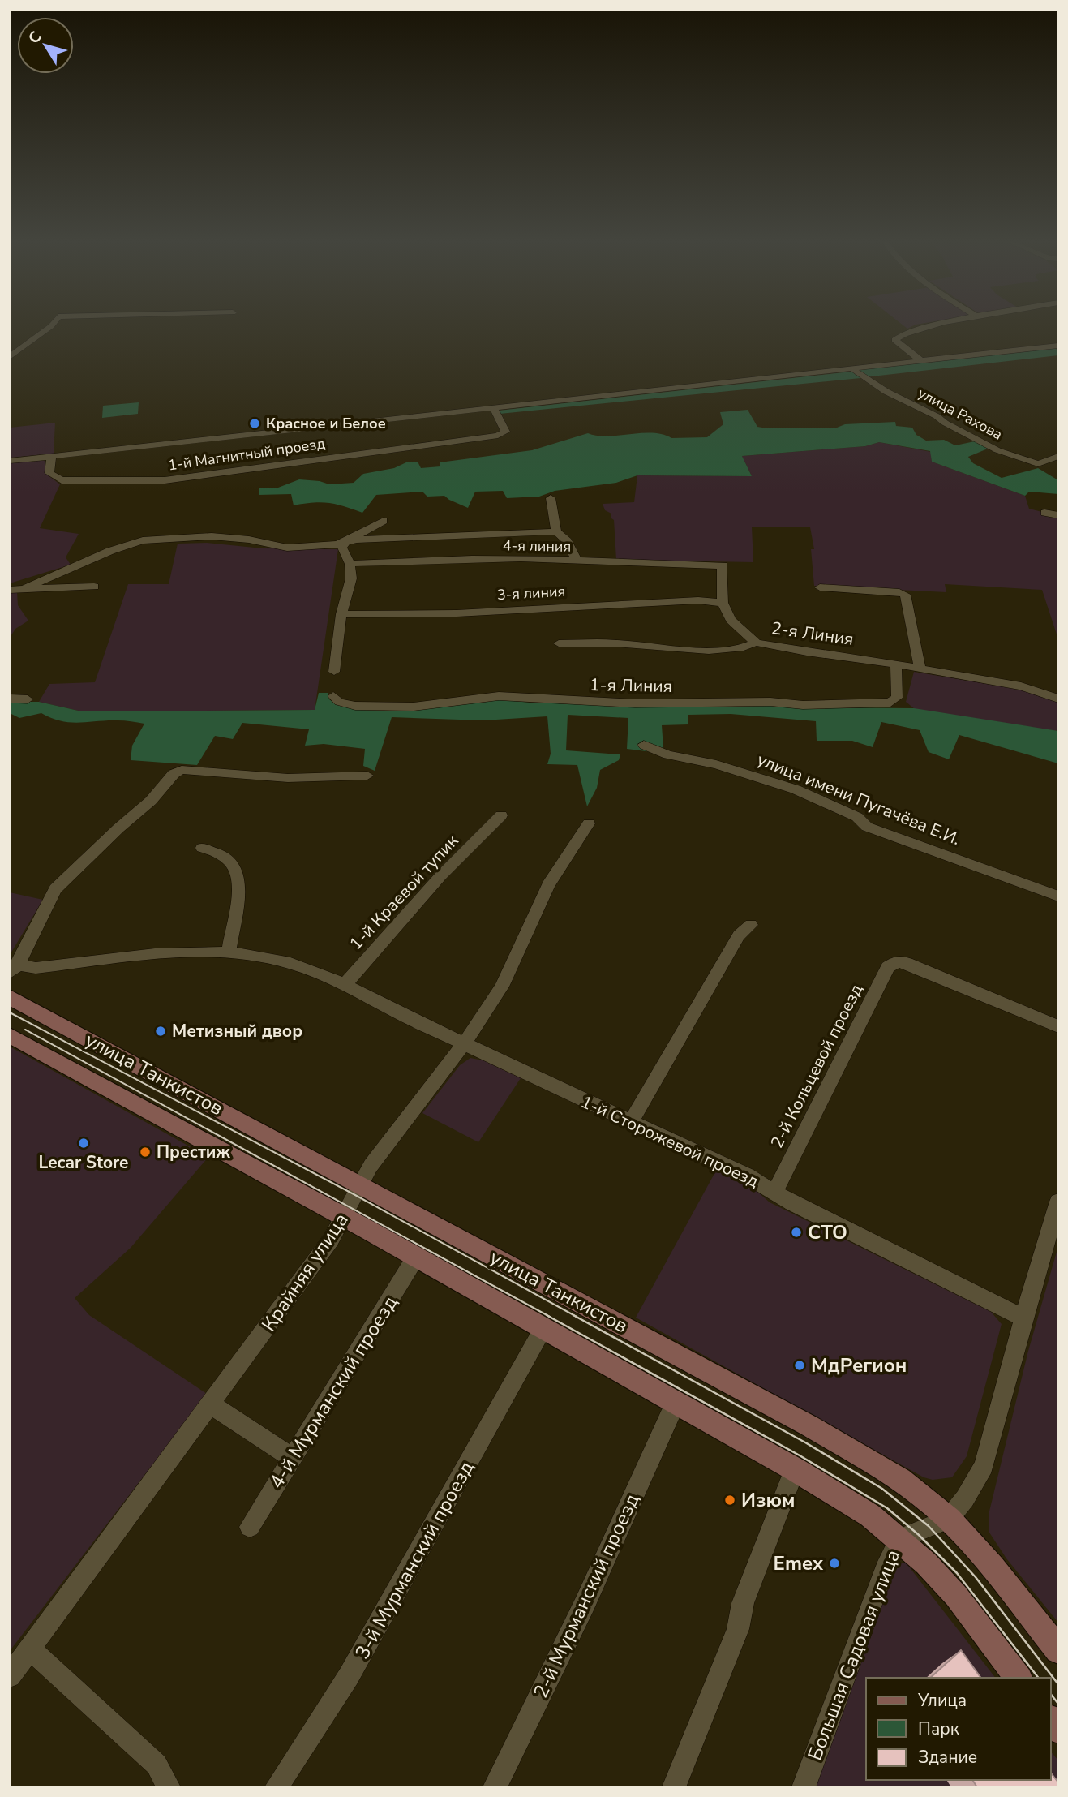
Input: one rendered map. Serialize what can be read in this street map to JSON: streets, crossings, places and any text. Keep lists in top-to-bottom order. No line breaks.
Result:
{"streets":{"main road":["улица Танкистов"],"street":["улица Рахова","1-й Магнитный проезд","4-я линия","3-я линия","2-я Линия","1-я Линия","улица имени Пугачёва Е.И.","1-й Краевой тупик","2-й Кольцевой проезд","1-й Сторожевой проезд","Крайняя улица","4-й Мурманский проезд","3-й Мурманский проезд","2-й Мурманский проезд","Большая Садовая улица"]},"crossings":[["улица Рахова","1-й Магнитный проезд"],["4-я линия","3-я линия"],["2-я Линия","1-я Линия"],["1-й Краевой тупик","1-й Сторожевой проезд"],["2-й Кольцевой проезд","1-й Сторожевой проезд"],["улица Танкистов","Крайняя улица"],["улица Танкистов","4-й Мурманский проезд"],["улица Танкистов","3-й Мурманский проезд"],["улица Танкистов","2-й Мурманский проезд"],["улица Танкистов","Большая Садовая улица"],["1-й Сторожевой проезд","Крайняя улица"],["1-й Сторожевой проезд","Большая Садовая улица"]],"places":["Красное и Белое","Метизный двор","Lecar Store","Престиж","СТО","МдРегион","Изюм","Emex"],"legend":["Улица","Парк","Здание"],"north":"top left"}
